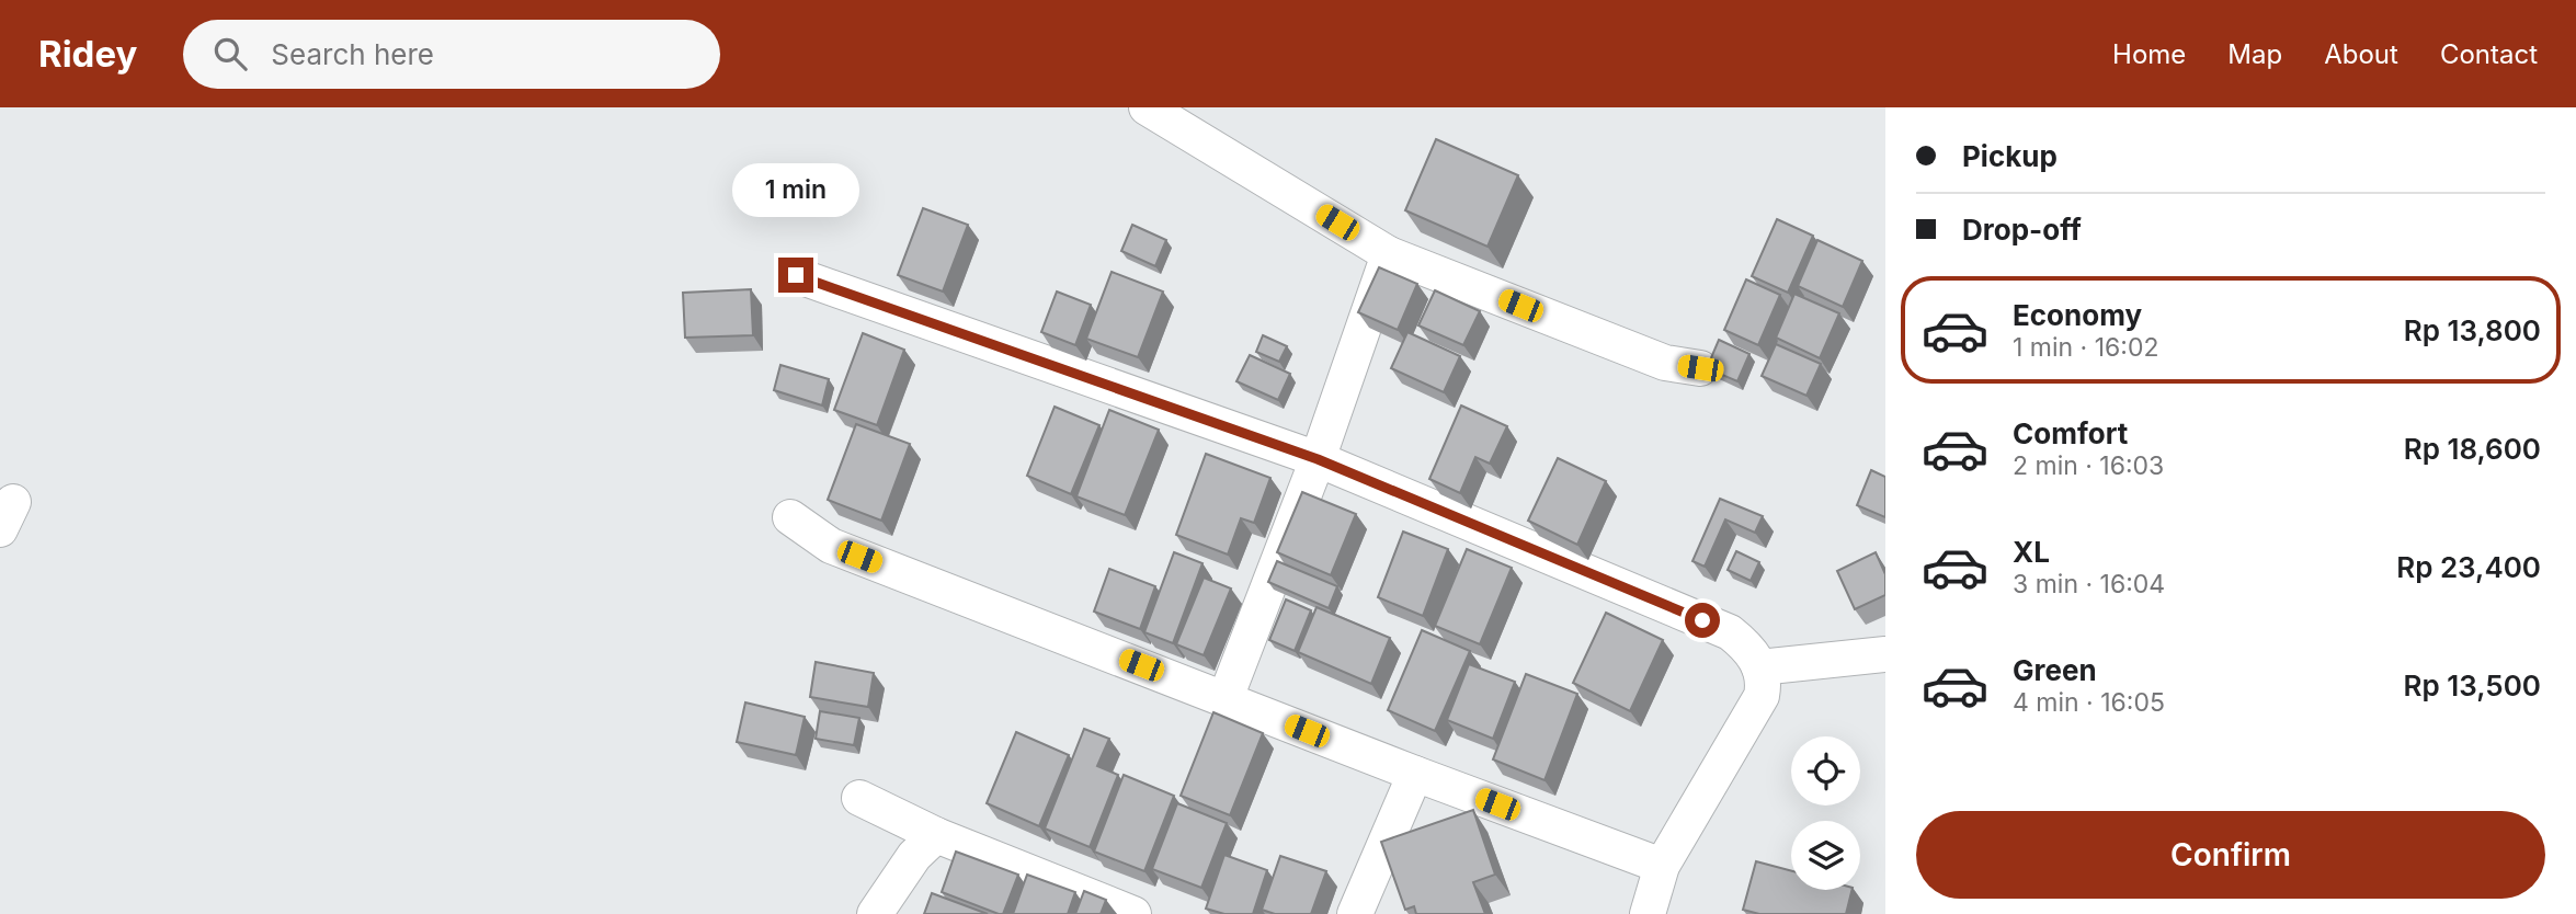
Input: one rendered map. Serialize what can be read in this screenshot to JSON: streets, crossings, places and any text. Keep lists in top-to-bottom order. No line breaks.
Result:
{"page":{"header":"Ridey","search":"Search here","nav":["Home","Map","About","Contact"],"banner":["Pickup","Drop-off"],"bubble":"1 min","list":[{"name":"Economy","note":"1 min · 16:02","value":"Rp 13,800"},{"name":"Comfort","note":"2 min · 16:03","value":"Rp 18,600"},{"name":"XL","note":"3 min · 16:04","value":"Rp 23,400"},{"name":"Green","note":"4 min · 16:05","value":"Rp 13,500"}],"buttons":"Confirm"}}
